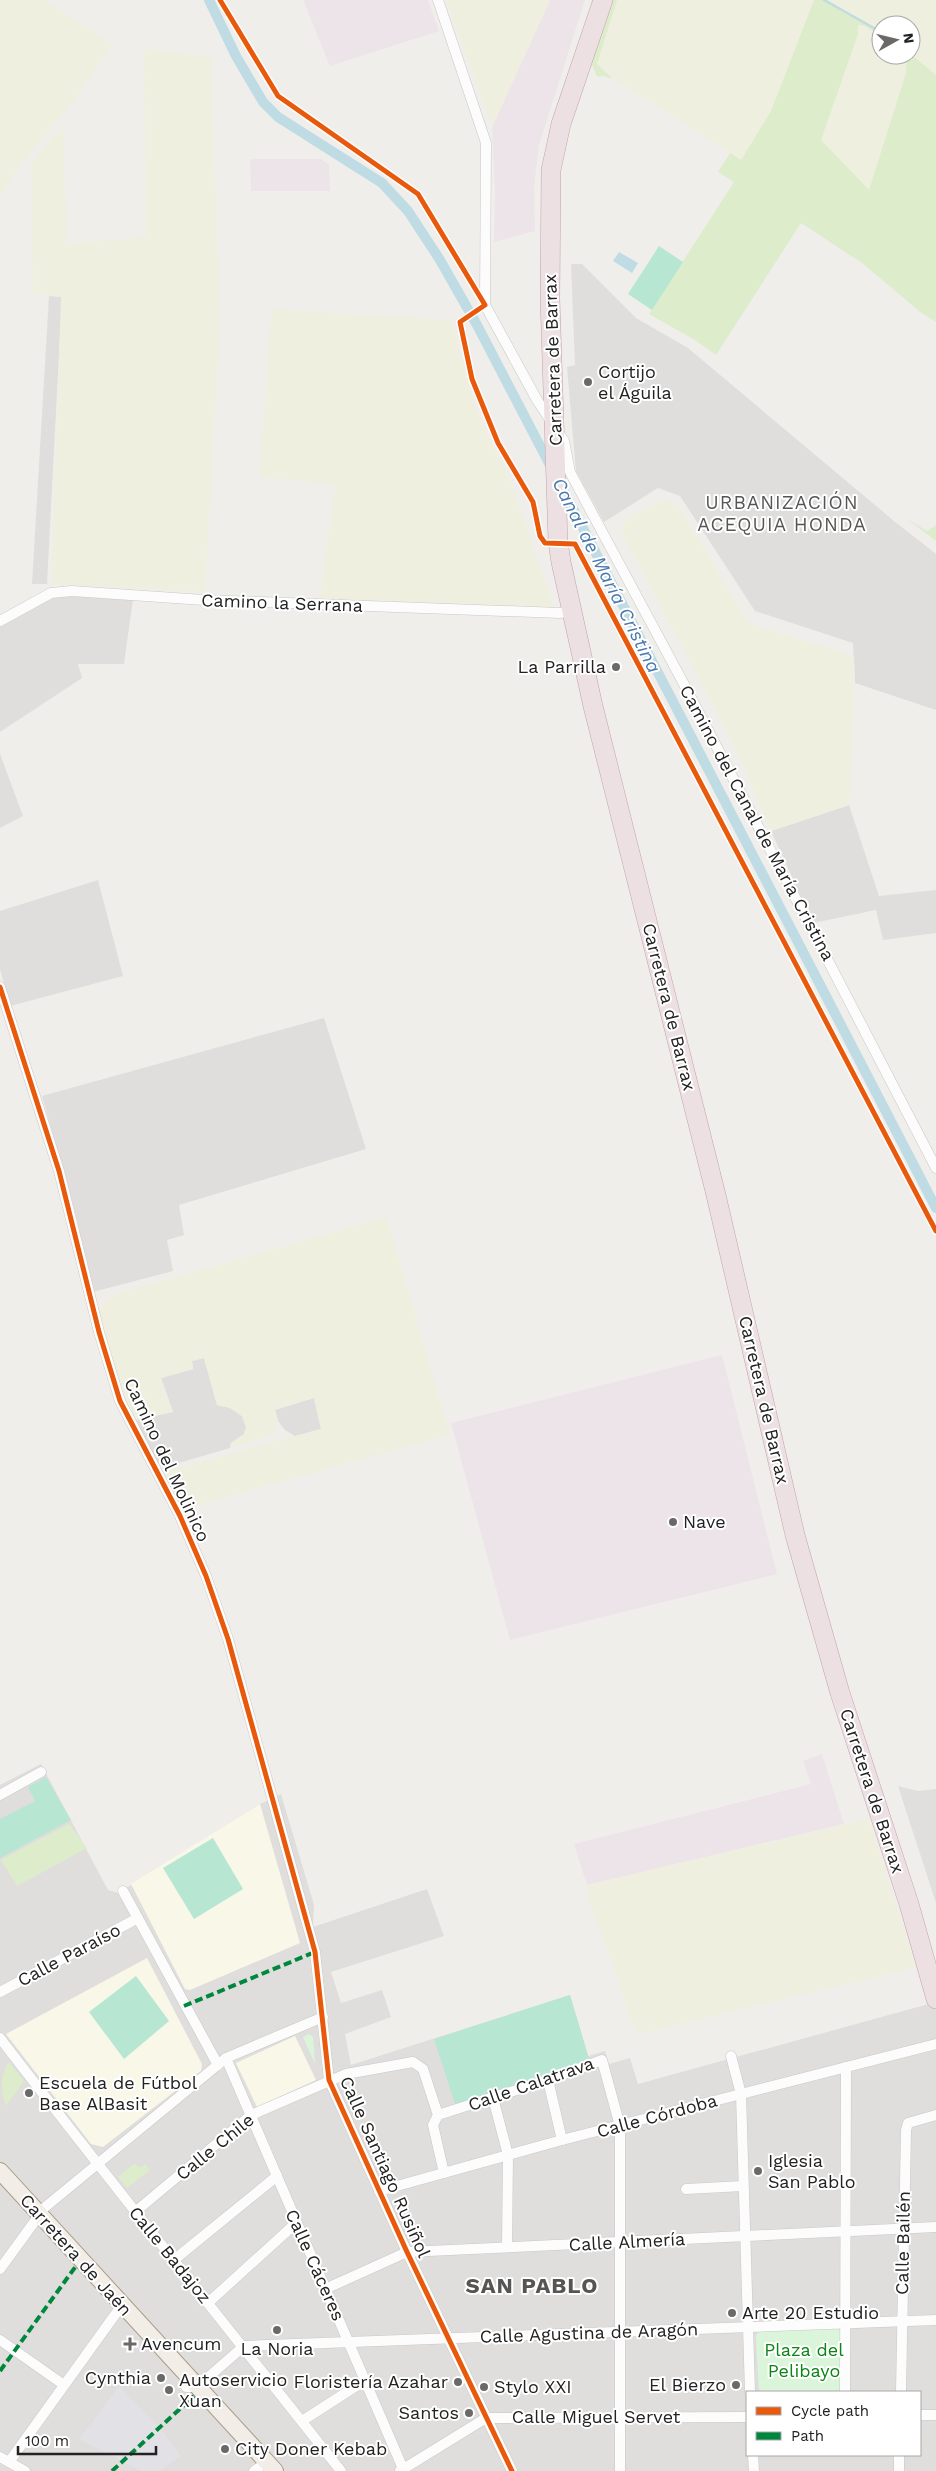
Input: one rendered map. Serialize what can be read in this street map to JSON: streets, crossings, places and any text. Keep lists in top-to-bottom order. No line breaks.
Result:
{"streets":{"highway":["Carretera de Barrax"],"main road":["Carretera de Jaén"],"street":["Camino la Serrana","Camino del Canal de María Cristina","Camino del Molinico","Calle Paraíso","Calle Calatrava","Calle Córdoba","Calle Chile","Calle Santiago Rusiñol","Calle Almería","Calle Bailén","Calle Badajoz","Calle Cáceres","Calle Agustina de Aragón","Calle Miguel Servet"]},"crossings":[["Carretera de Barrax","Camino la Serrana"],["Carretera de Barrax","Camino del Canal de María Cristina"],["Camino del Molinico","Calle Santiago Rusiñol"],["Calle Calatrava","Calle Córdoba"],["Calle Calatrava","Calle Chile"],["Calle Calatrava","Calle Almería"],["Calle Calatrava","Calle Agustina de Aragón"],["Calle Calatrava","Calle Miguel Servet"],["Calle Córdoba","Calle Santiago Rusiñol"],["Calle Chile","Calle Santiago Rusiñol"],["Calle Chile","Calle Badajoz"],["Calle Chile","Calle Cáceres"],["Calle Santiago Rusiñol","Calle Almería"],["Calle Santiago Rusiñol","Calle Agustina de Aragón"],["Calle Santiago Rusiñol","Calle Miguel Servet"],["Calle Almería","Calle Bailén"],["Calle Almería","Calle Cáceres"],["Calle Bailén","Calle Agustina de Aragón"],["Calle Badajoz","Calle Agustina de Aragón"],["Calle Cáceres","Calle Agustina de Aragón"],["Calle Cáceres","Calle Miguel Servet"]],"districts":["URBANIZACIÓN ACEQUIA HONDA","SAN PABLO"],"water":["Canal de María Cristina"],"parks":["Plaza del Pelibayo"],"places":{"other":["Cortijo el Águila","La Parrilla","Nave","Escuela de Fútbol Base AlBasit","Iglesia San Pablo","Arte 20 Estudio","La Noria","Cynthia","Floristería Azahar","El Bierzo","Stylo XXI","Autoservicio Xuan","Santos","City Doner Kebab"],"health":["Avencum"]},"legend":["Cycle path","Path"],"scale_bar":"100 m","north":"right"}
